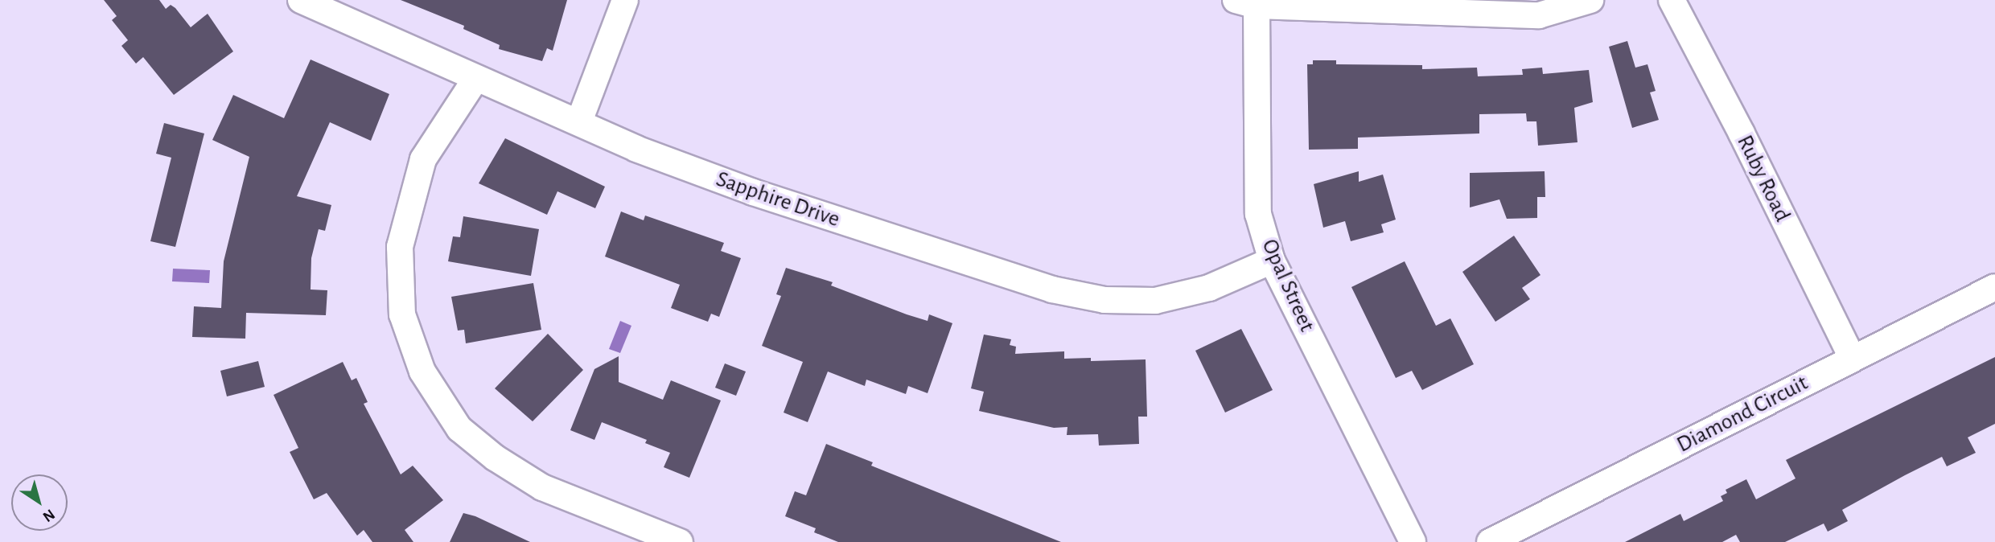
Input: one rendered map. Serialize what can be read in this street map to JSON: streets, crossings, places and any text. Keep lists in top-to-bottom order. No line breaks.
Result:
{"streets":{"street":["Ruby Road","Sapphire Drive","Opal Street","Diamond Circuit"]},"crossings":[["Ruby Road","Diamond Circuit"],["Sapphire Drive","Opal Street"]],"north":"bottom right"}
